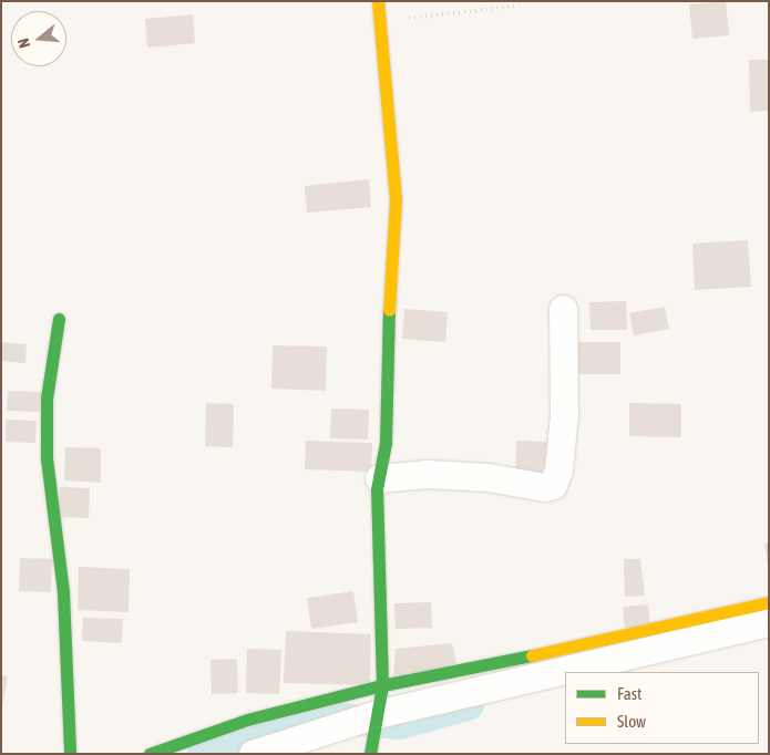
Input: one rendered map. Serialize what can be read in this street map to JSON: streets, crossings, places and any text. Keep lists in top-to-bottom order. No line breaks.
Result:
{"legend":["Fast","Slow"],"north":"left"}
